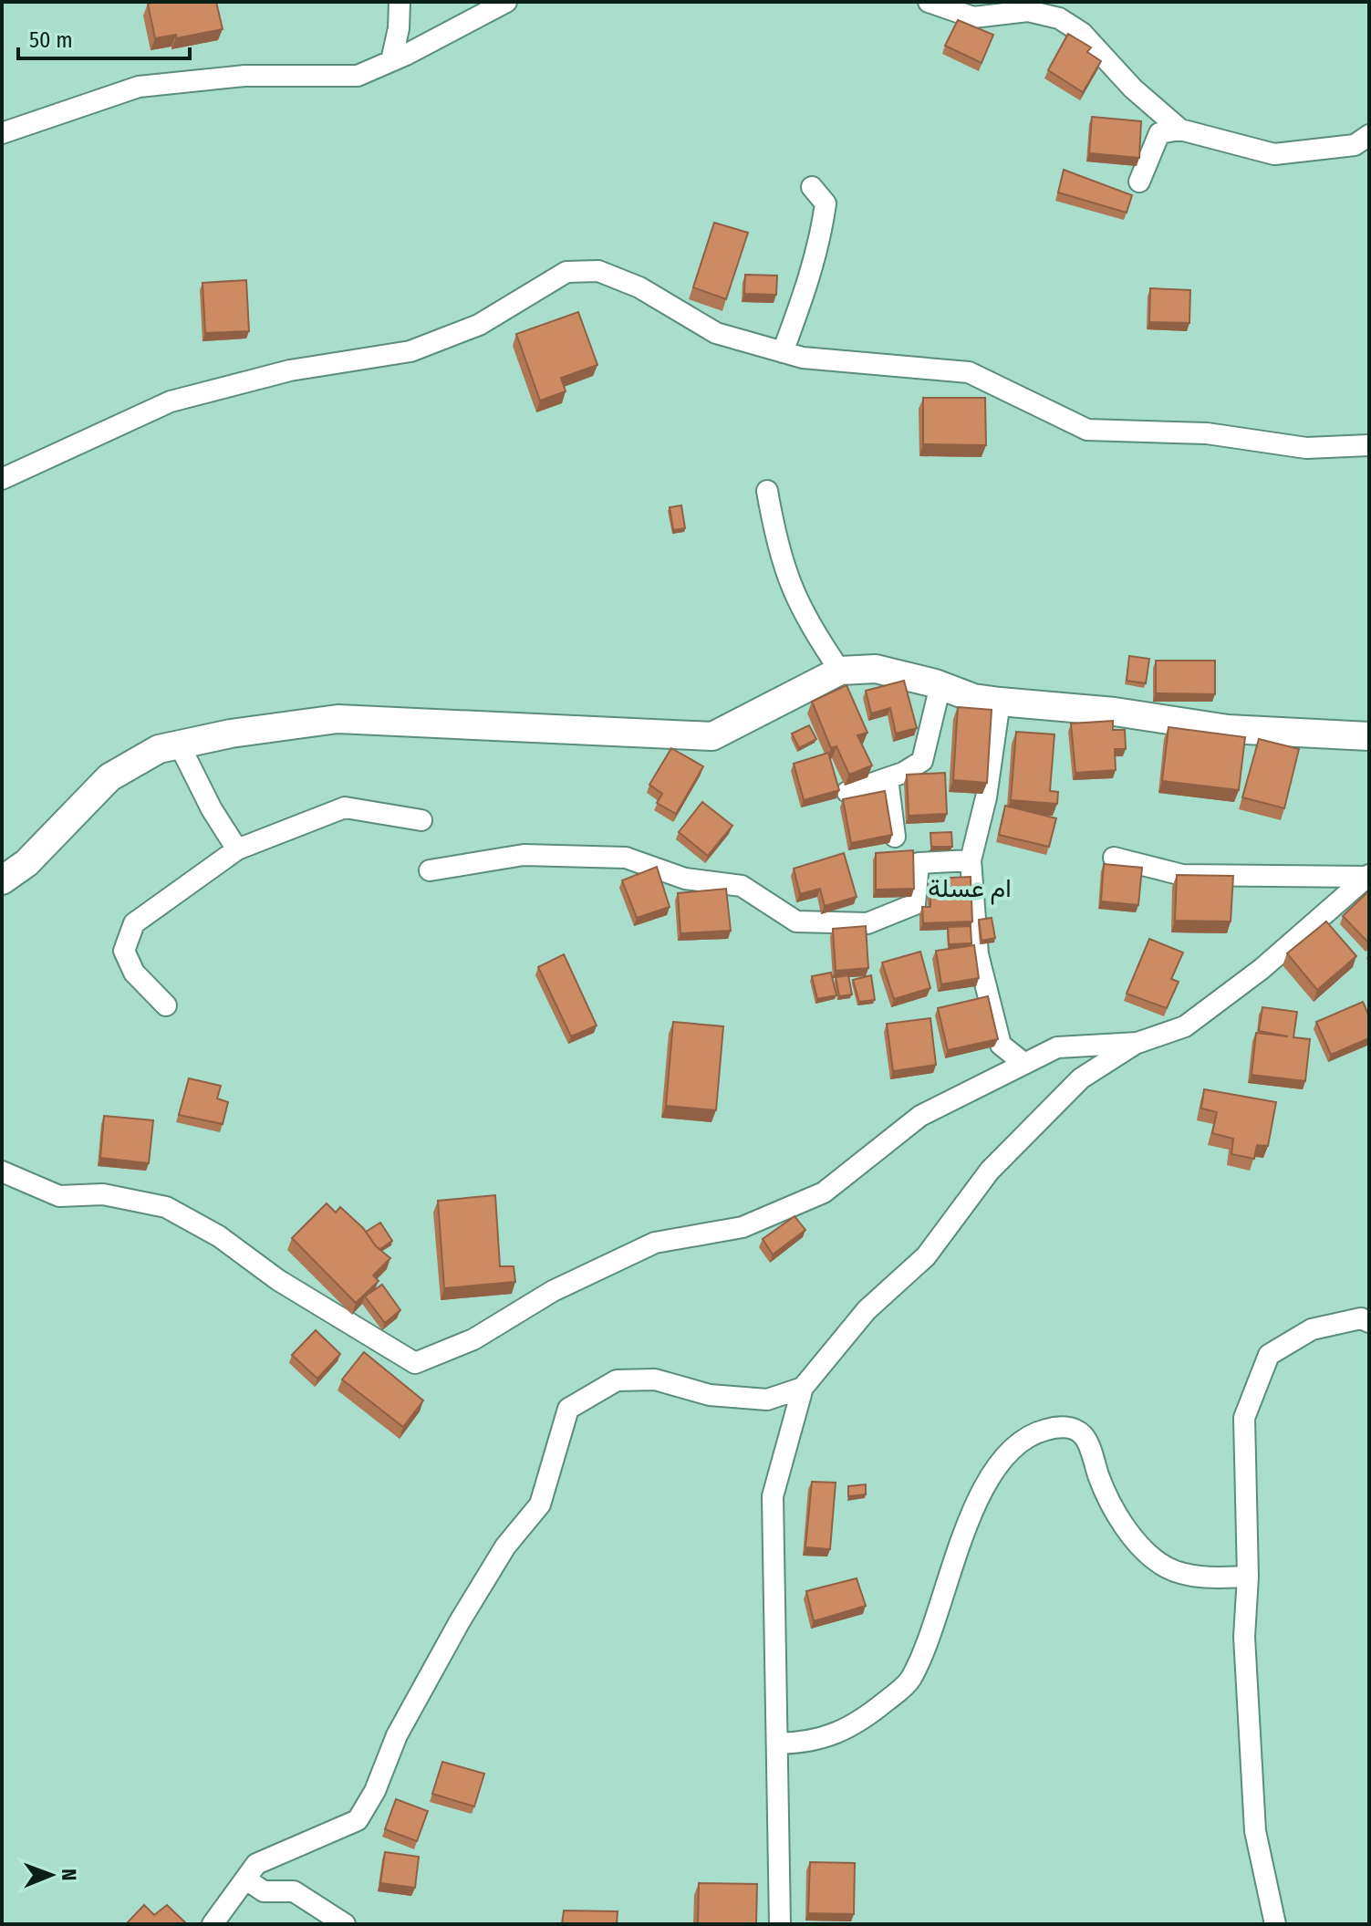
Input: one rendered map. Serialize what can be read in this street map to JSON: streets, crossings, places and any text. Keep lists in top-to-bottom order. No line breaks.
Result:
{"districts":["ام عسلة"],"scale_bar":"50 m","north":"right"}
